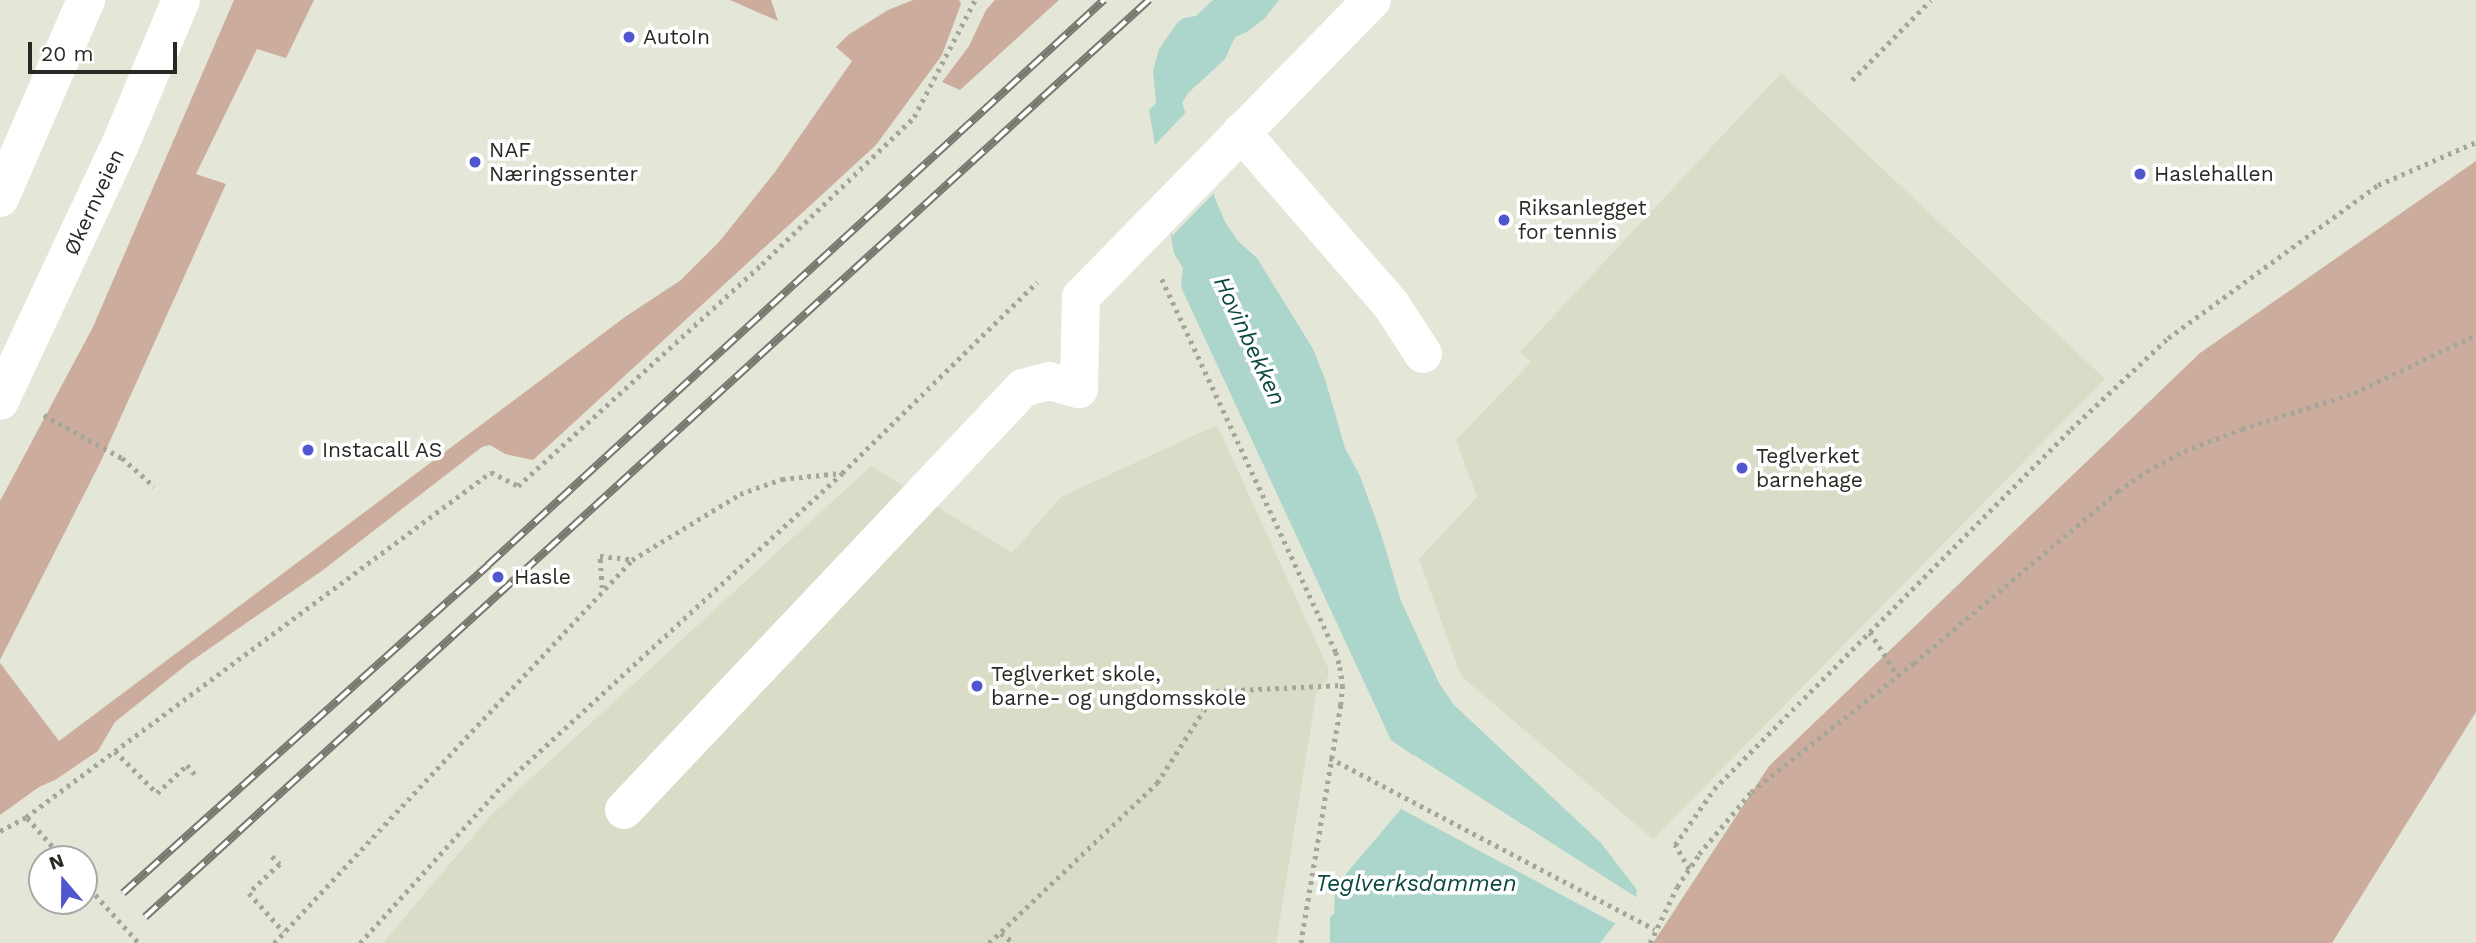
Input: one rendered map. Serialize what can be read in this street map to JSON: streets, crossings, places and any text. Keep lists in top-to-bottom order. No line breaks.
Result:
{"streets":{"main road":["Økernveien"]},"water":["Hovinbekken","Teglverksdammen"],"places":["AutoIn","NAF Næringssenter","Haslehallen","Riksanlegget for tennis","Instacall AS","Teglverket barnehage","Hasle","Teglverket skole, barne- og ungdomsskole"],"scale_bar":"20 m","north":"top"}
